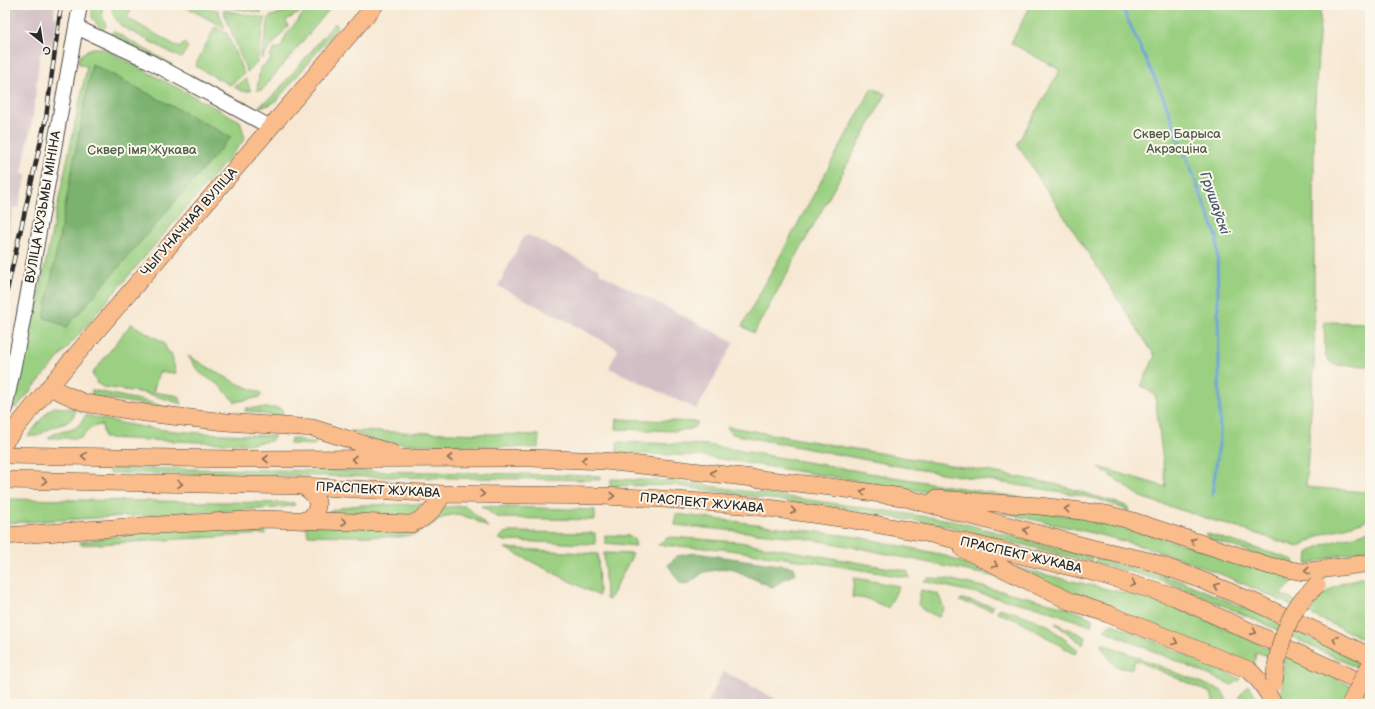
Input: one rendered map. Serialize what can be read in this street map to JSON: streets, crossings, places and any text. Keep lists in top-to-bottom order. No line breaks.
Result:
{"streets":{"main road":["ЧЫГУНАЧНАЯ ВУЛІЦА","ПРАСПЕКТ ЖУКАВА"],"street":["ВУЛІЦА КУЗЬМЫ МІНІНА"]},"water":["Грушаўскі"],"parks":["Сквер Барыса Акрэсціна","Сквер імя Жукава"],"north":"bottom right"}
